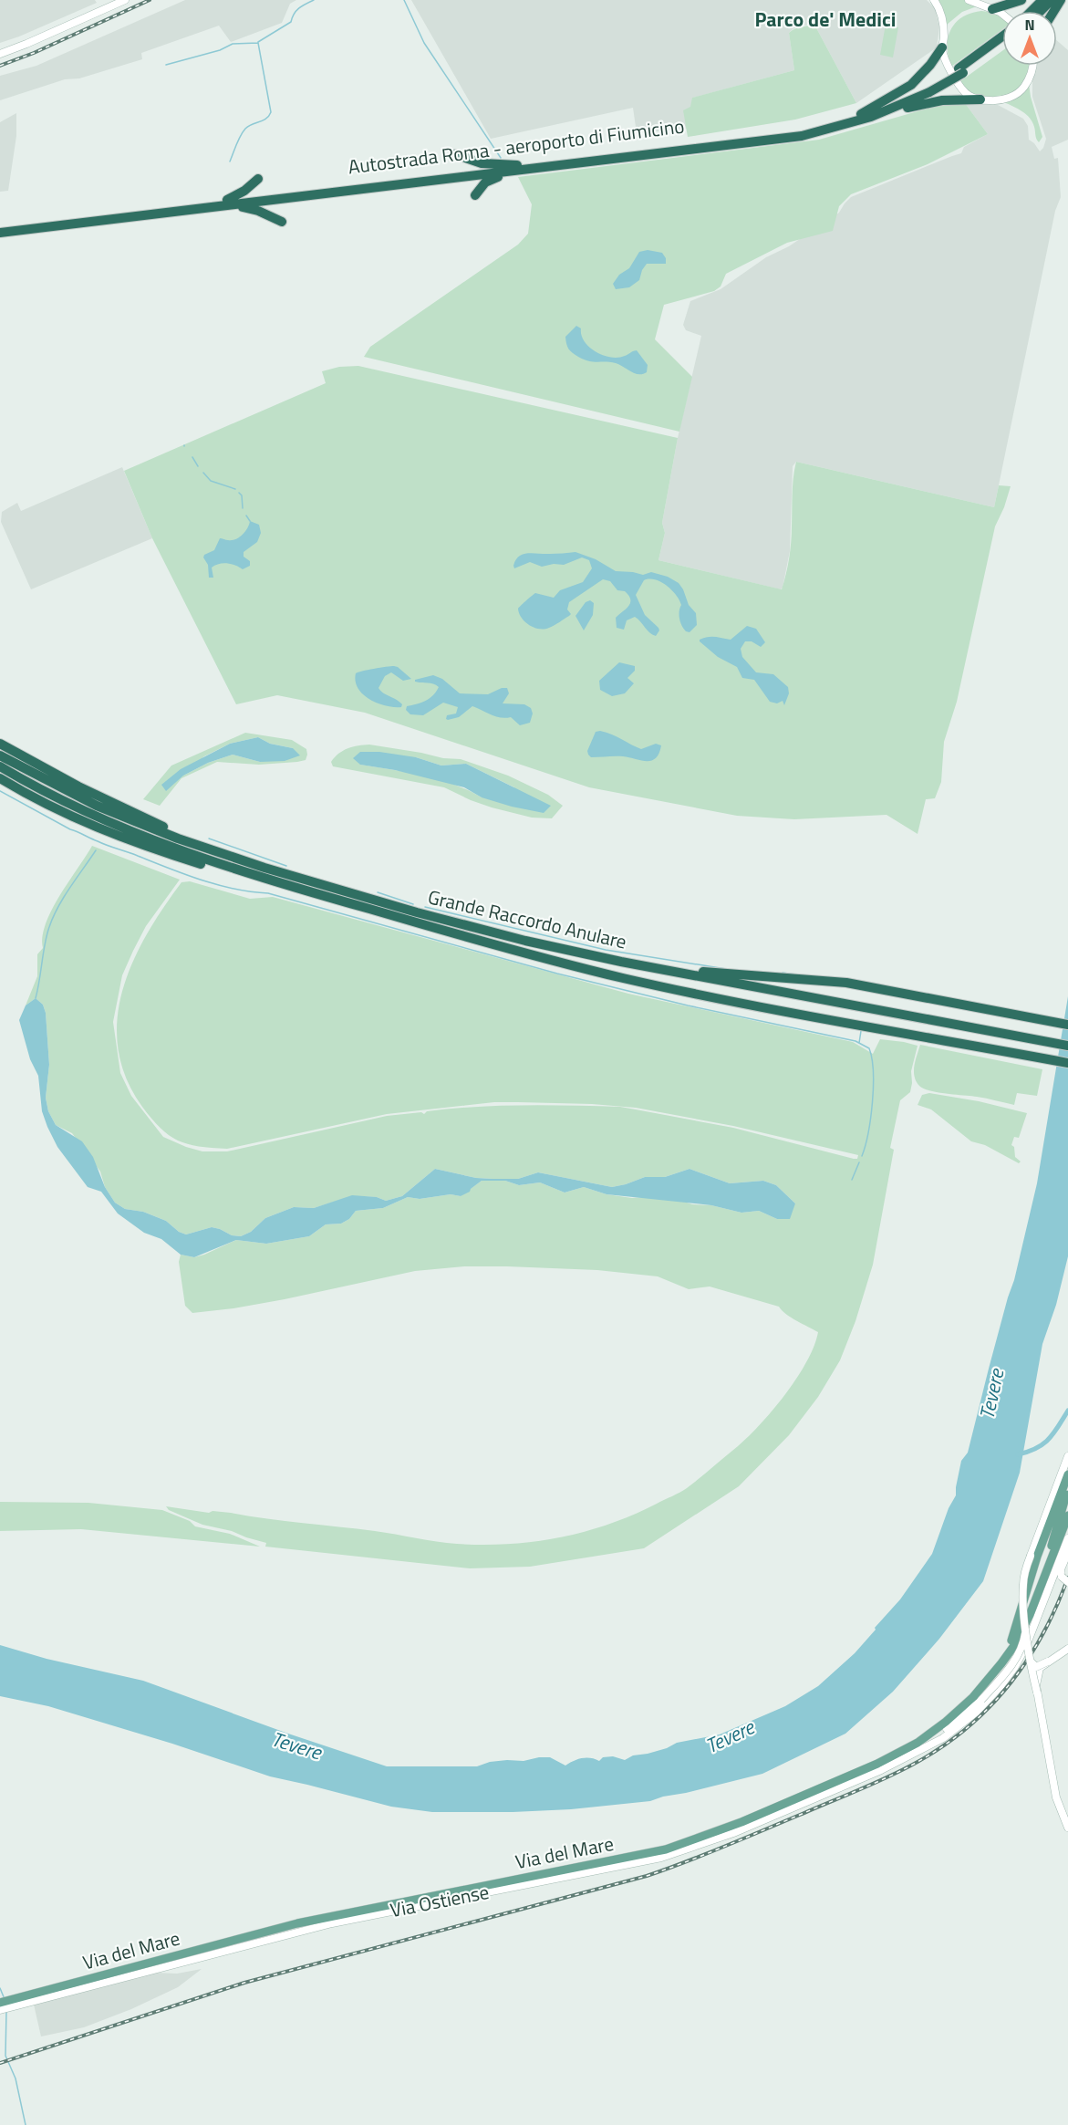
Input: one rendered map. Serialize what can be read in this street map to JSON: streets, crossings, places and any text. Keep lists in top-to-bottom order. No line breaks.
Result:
{"streets":{"highway":["Autostrada Roma - aeroporto di Fiumicino","Grande Raccordo Anulare"],"main road":["Via del Mare","Via Ostiense"]},"crossings":[["Via del Mare","Via Ostiense"]],"districts":["Parco de' Medici"],"water":["Tevere"],"north":"top"}
